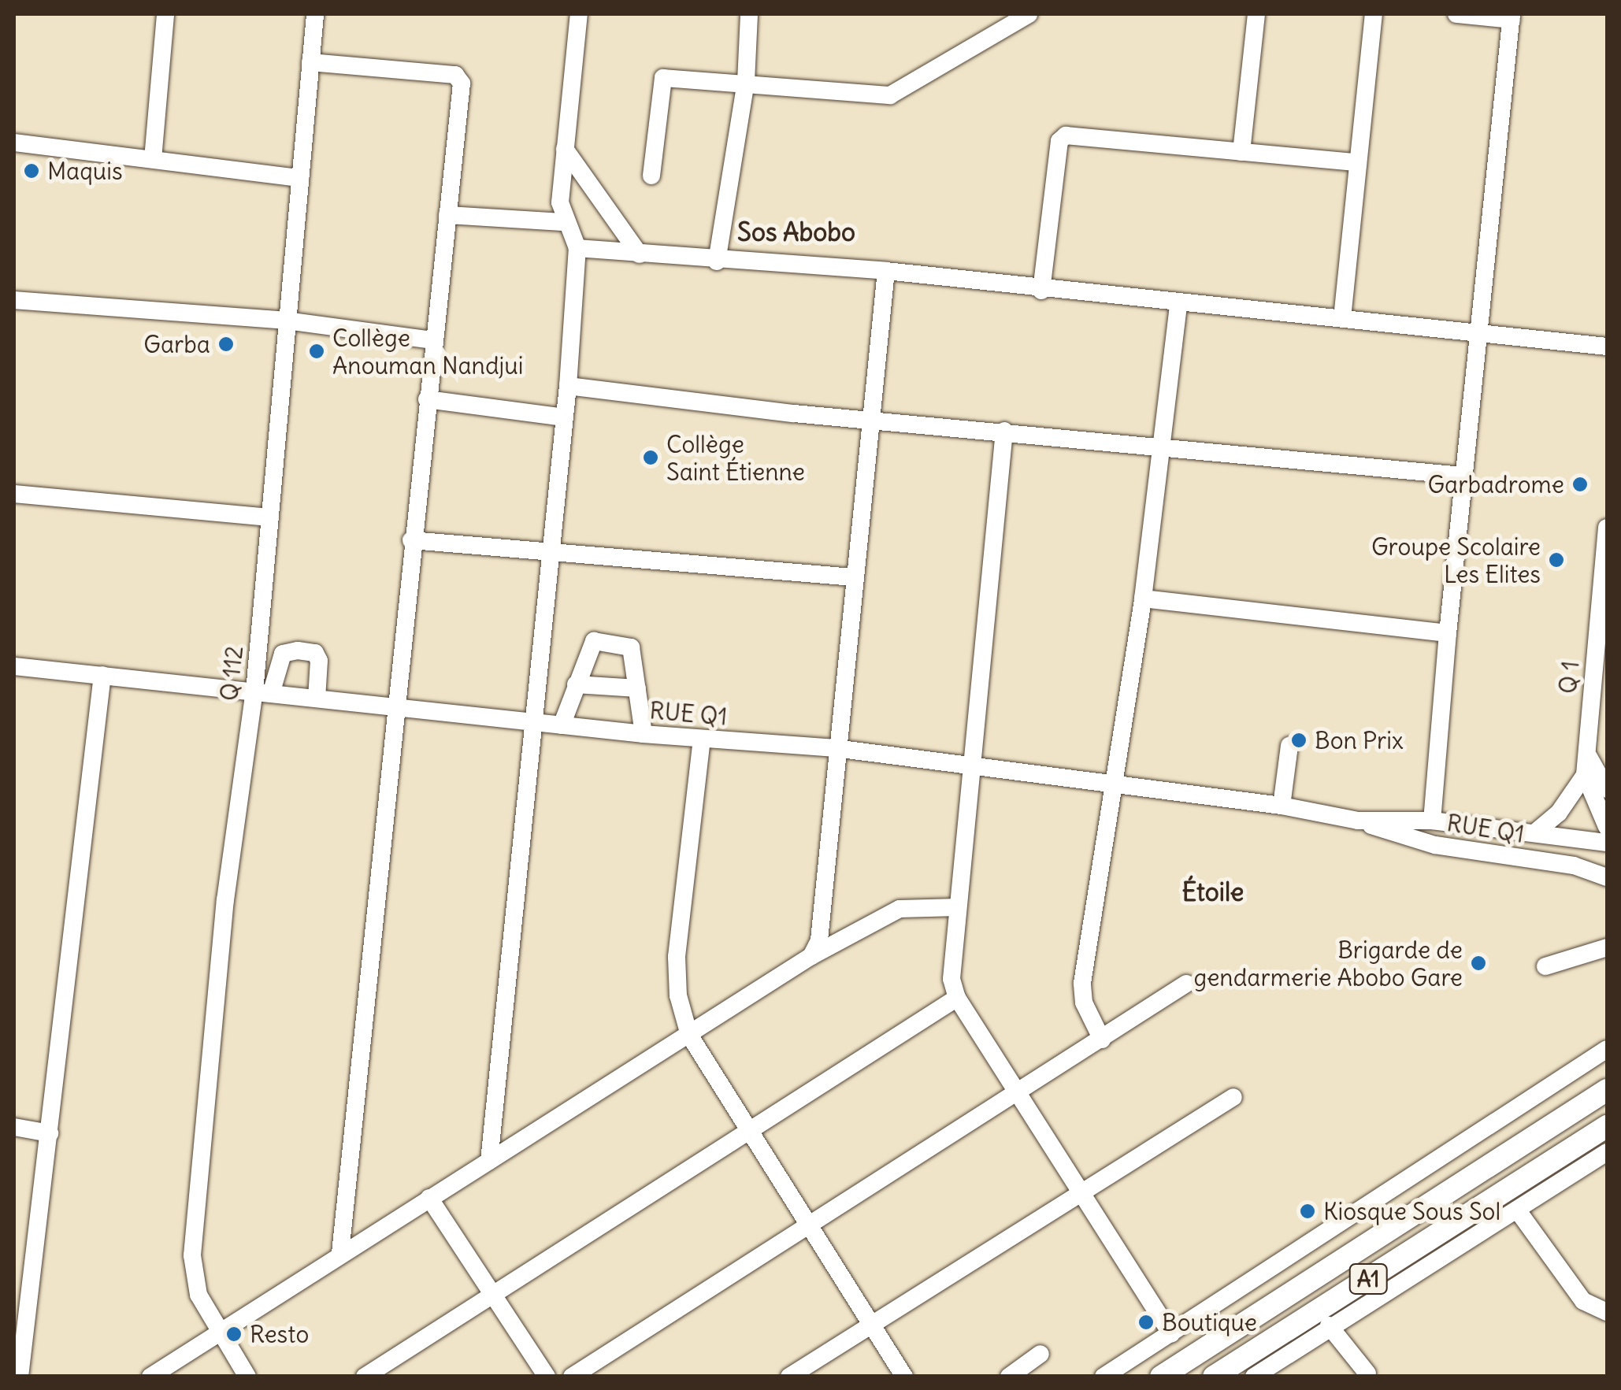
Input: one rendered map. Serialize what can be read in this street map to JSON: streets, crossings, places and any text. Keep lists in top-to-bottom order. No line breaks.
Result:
{"streets":{"main road":["A1"],"street":["Q 112","Q 1","RUE Q1"]},"crossings":[["Q 112","RUE Q1"]],"districts":["Sos Abobo","Étoile"],"places":["Maquis","Garba","Collège Anouman Nandjui","Collège Saint Étienne","Garbadrome","Groupe Scolaire Les Elites","Bon Prix","Brigarde de gendarmerie Abobo Gare","Kiosque Sous Sol","Boutique","Resto"]}
